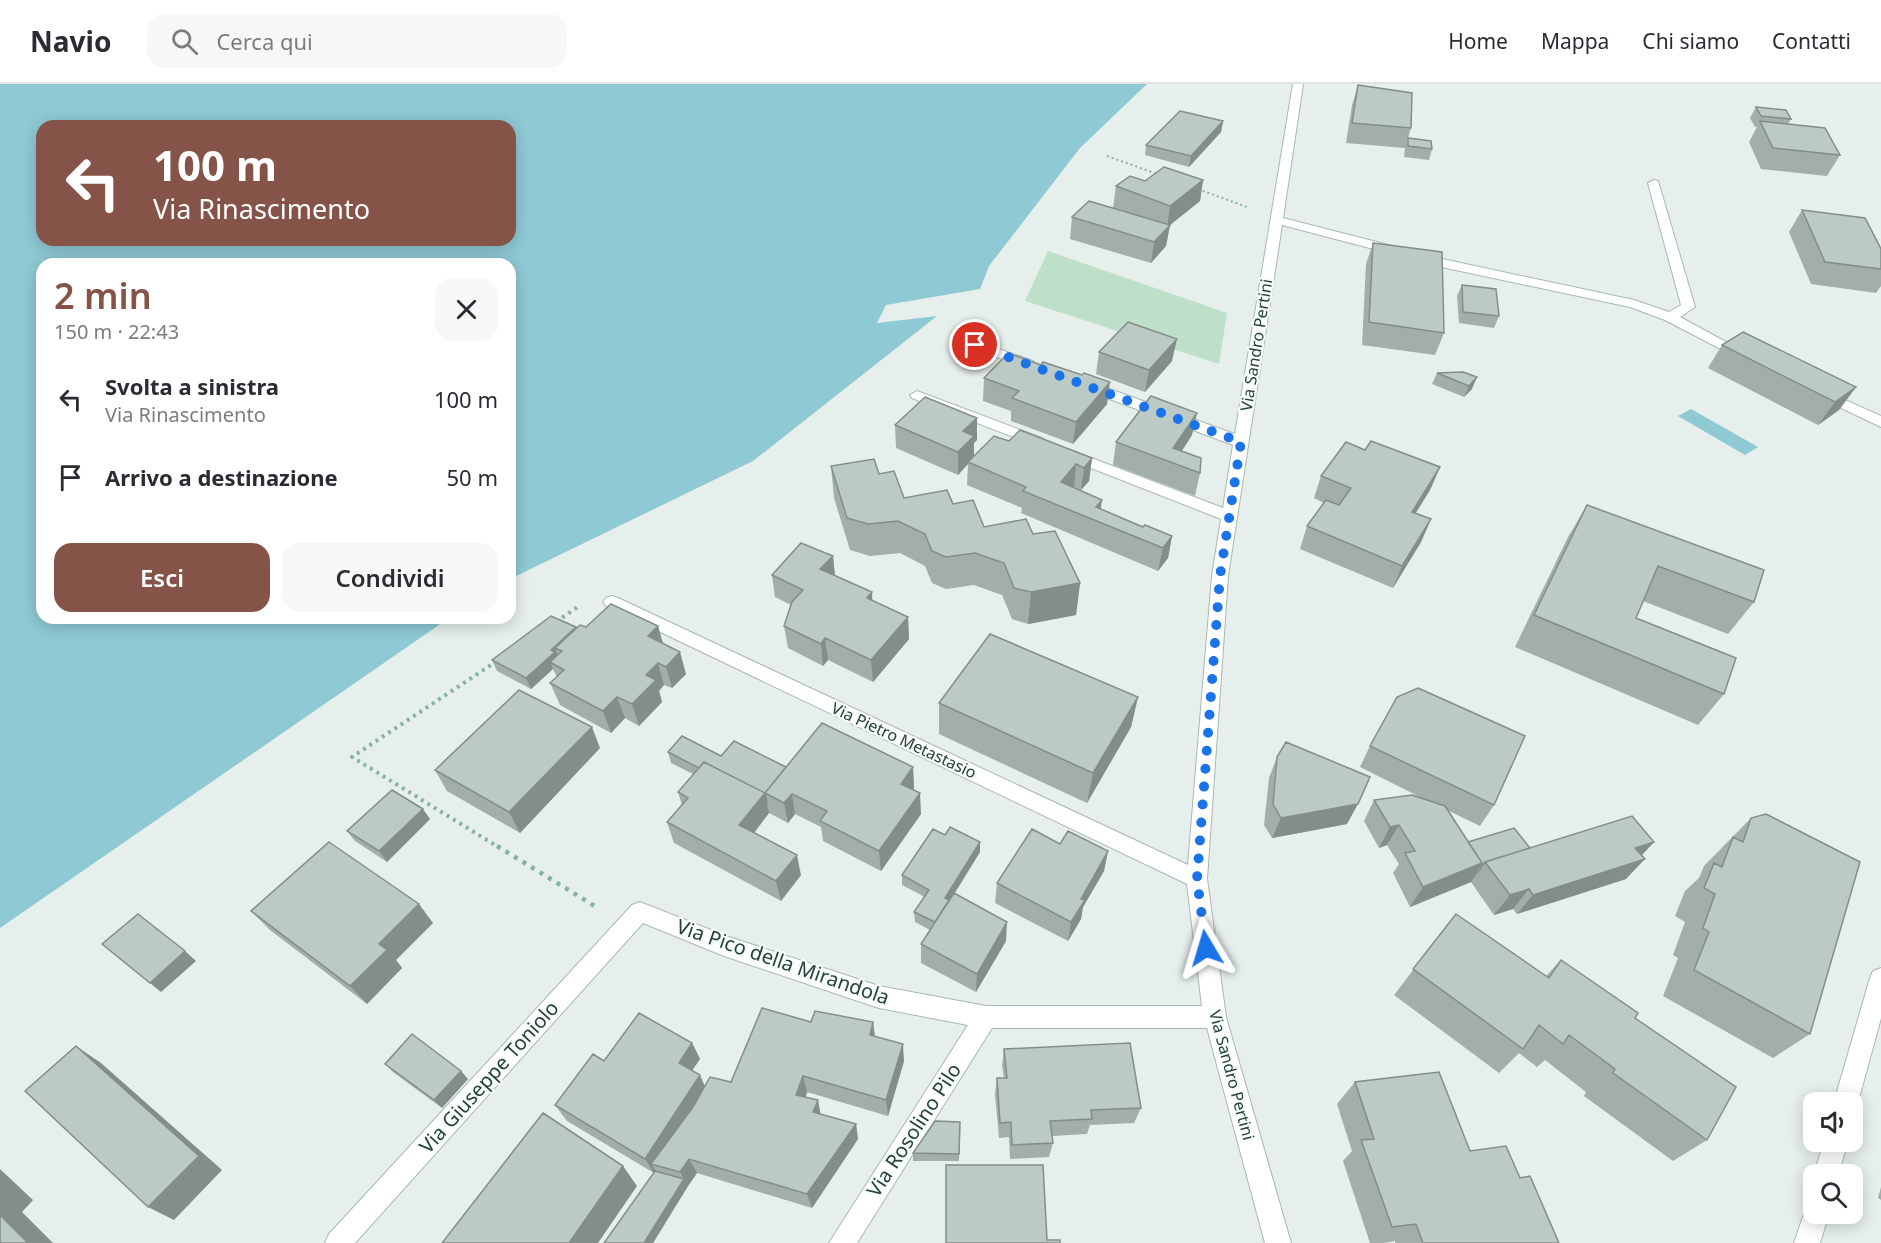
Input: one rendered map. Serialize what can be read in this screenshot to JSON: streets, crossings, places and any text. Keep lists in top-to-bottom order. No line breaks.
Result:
{"streets":{"street":["Via Sandro Pertini","Via Pietro Metastasio","Via Pico della Mirandola","Via Giuseppe Toniolo","Via Rosolino Pilo"]},"crossings":[["Via Sandro Pertini","Via Pietro Metastasio"],["Via Sandro Pertini","Via Pico della Mirandola"],["Via Pico della Mirandola","Via Giuseppe Toniolo"],["Via Pico della Mirandola","Via Rosolino Pilo"]],"page":{"header":"Navio","search":"Cerca qui","nav":["Home","Mappa","Chi siamo","Contatti"],"turn":["100 m","Via Rinascimento"],"heading":["2 min","150 m · 22:43"],"list":[{"name":"Svolta a sinistra","note":"Via Rinascimento","value":"100 m"},{"name":"Arrivo a destinazione","value":"50 m"}],"buttons":["Esci","Condividi"]}}
